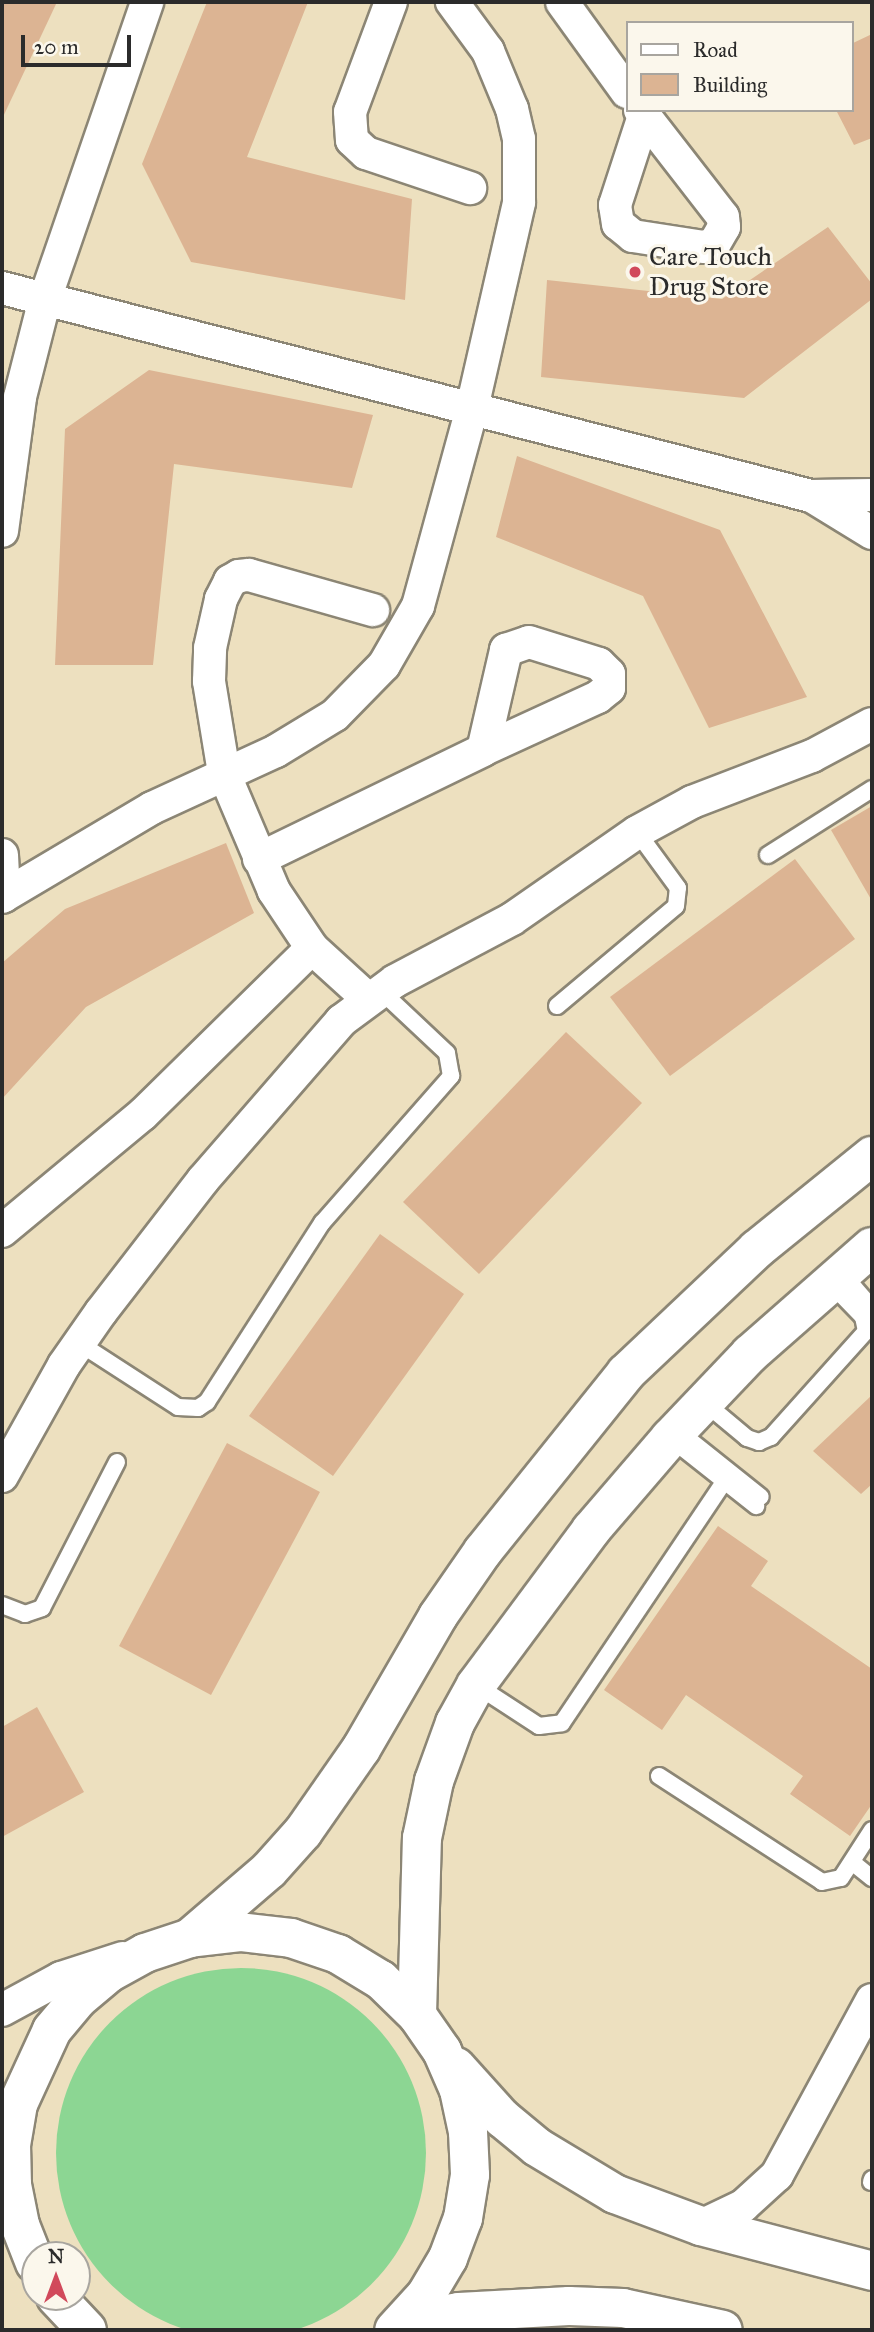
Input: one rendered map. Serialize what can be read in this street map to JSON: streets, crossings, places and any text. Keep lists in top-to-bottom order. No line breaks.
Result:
{"places":["Care Touch Drug Store"],"legend":["Road","Building"],"scale_bar":"20 m","north":"top"}
